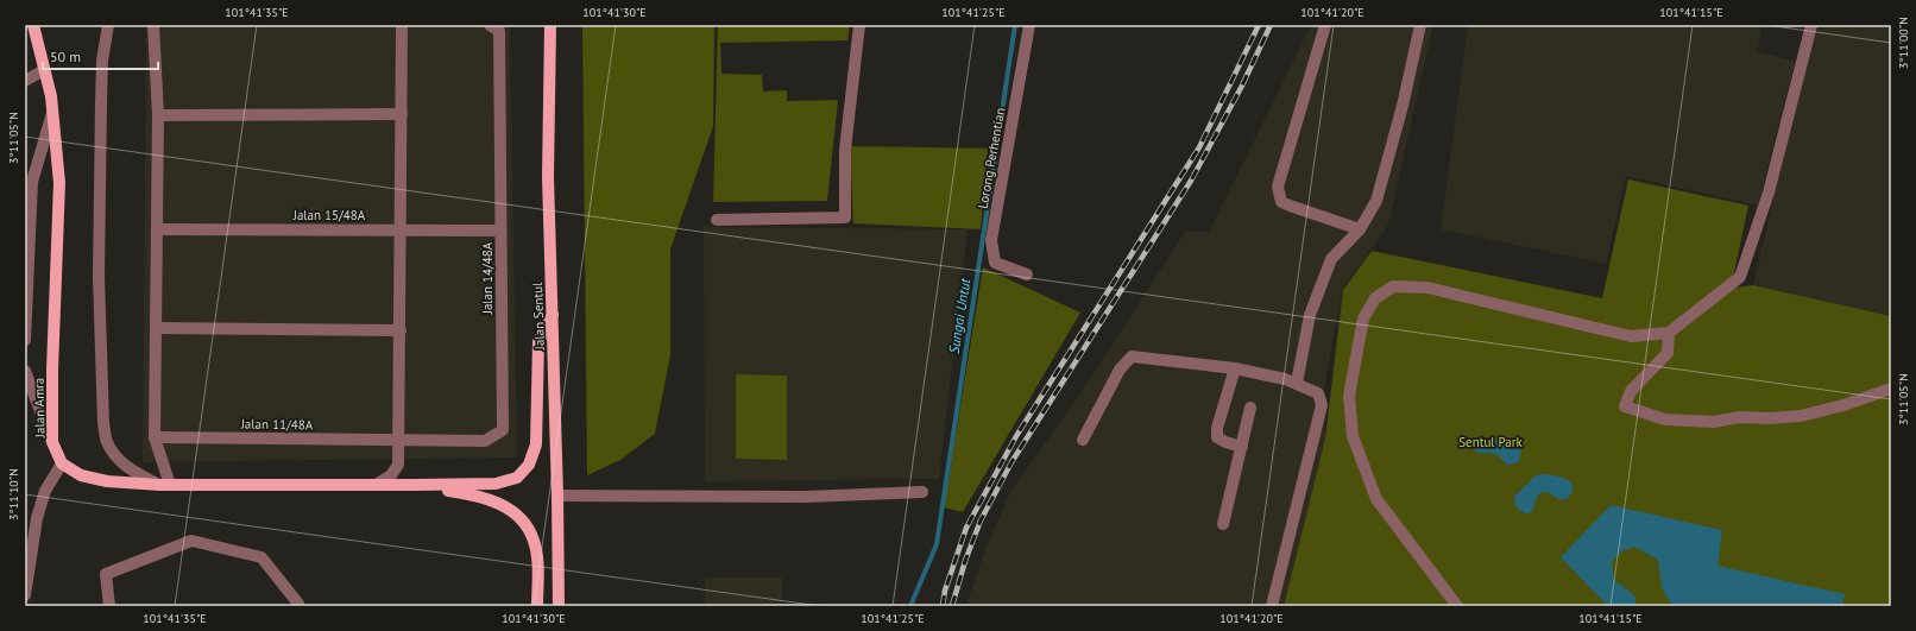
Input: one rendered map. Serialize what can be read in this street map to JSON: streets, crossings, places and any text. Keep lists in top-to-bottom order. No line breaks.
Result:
{"streets":{"main road":["Jalan Sentul","Jalan Amra"],"street":["Lorong Perhentian","Jalan 15/48A","Jalan 14/48A","Jalan 11/48A"]},"crossings":[["Jalan 15/48A","Jalan 14/48A"],["Jalan 14/48A","Jalan 11/48A"]],"water":["Sungai Untut"],"parks":["Sentul Park"],"scale_bar":"50 m","coordinates":["101°41'35\"E","101°41'30\"E","101°41'25\"E","101°41'20\"E","101°41'15\"E","3°11'00\"N","3°11'05\"N","3°11'10\"N"]}
